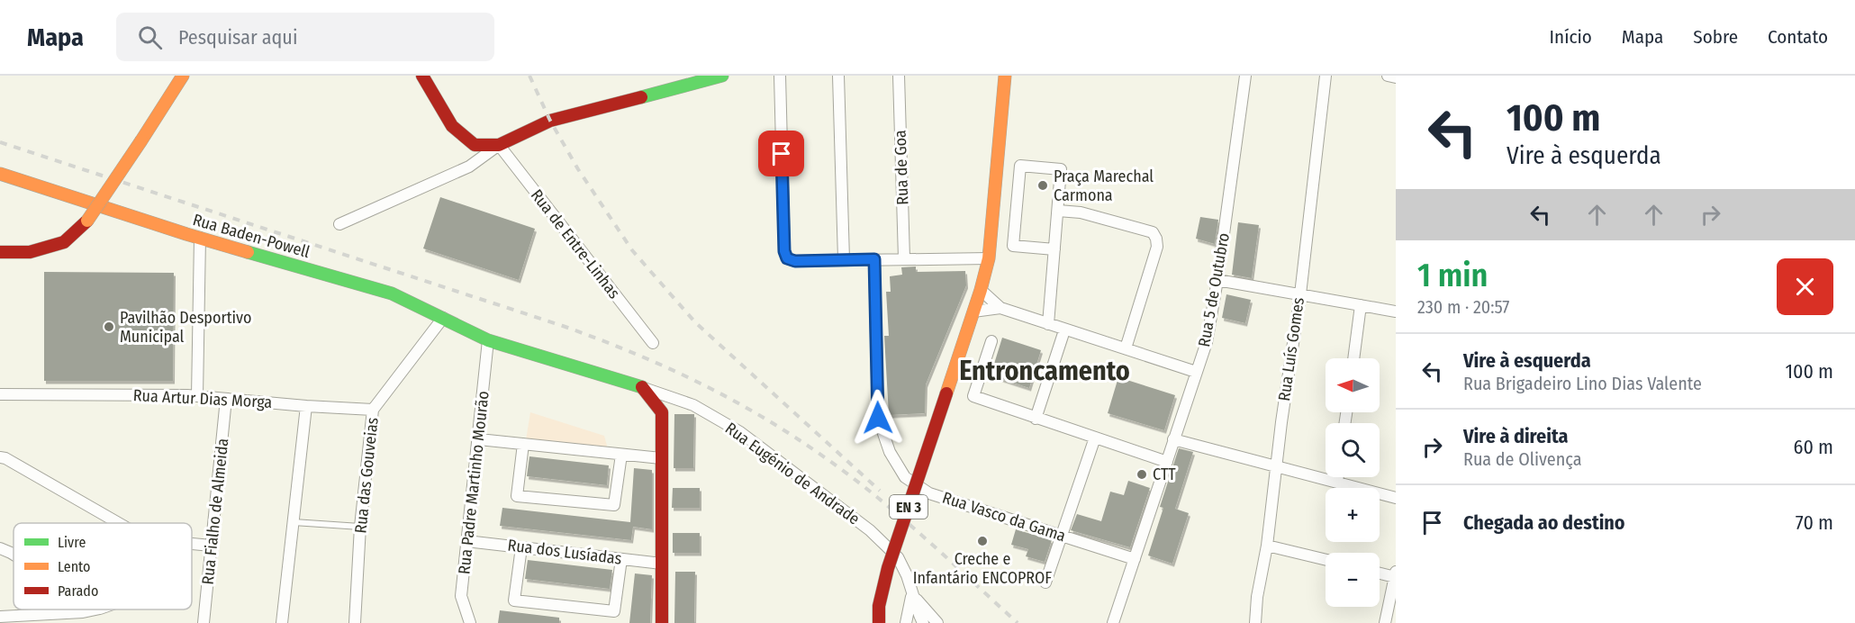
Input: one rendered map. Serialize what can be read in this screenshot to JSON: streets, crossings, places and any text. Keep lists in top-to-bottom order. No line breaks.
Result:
{"streets":{"street":["Rua de Goa","Rua Baden-Powell","Rua de Entre-Linhas","Rua 5 de Outubro","Rua Luís Gomes","Rua Artur Dias Morga","Rua Eugénio de Andrade","Rua das Gouveias","Rua Padre Martinho Mourão","EN 3","Rua Fialho de Almeida","Rua Vasco da Gama","Rua dos Lusíadas"]},"crossings":[["Rua Baden-Powell","Rua Eugénio de Andrade"],["Rua Baden-Powell","Rua das Gouveias"],["Rua Baden-Powell","Rua Padre Martinho Mourão"],["Rua 5 de Outubro","Rua Vasco da Gama"],["Rua Artur Dias Morga","Rua das Gouveias"],["Rua Artur Dias Morga","Rua Fialho de Almeida"],["Rua Padre Martinho Mourão","Rua dos Lusíadas"]],"districts":["Entroncamento"],"places":["Praça Marechal Carmona","Pavilhão Desportivo Municipal","CTT","Creche e Infantário ENCOPROF"],"legend":["Livre","Lento","Parado"],"north":"left","page":{"header":"Mapa","search":"Pesquisar aqui","nav":["Início","Mapa","Sobre","Contato"],"turn":["100 m","Vire à esquerda"],"heading":["1 min","230 m · 20:57"],"list":[{"name":"Vire à esquerda","note":"Rua Brigadeiro Lino Dias Valente","value":"100 m"},{"name":"Vire à direita","note":"Rua de Olivença","value":"60 m"},{"name":"Chegada ao destino","value":"70 m"}],"map_buttons":["+","−"]}}
